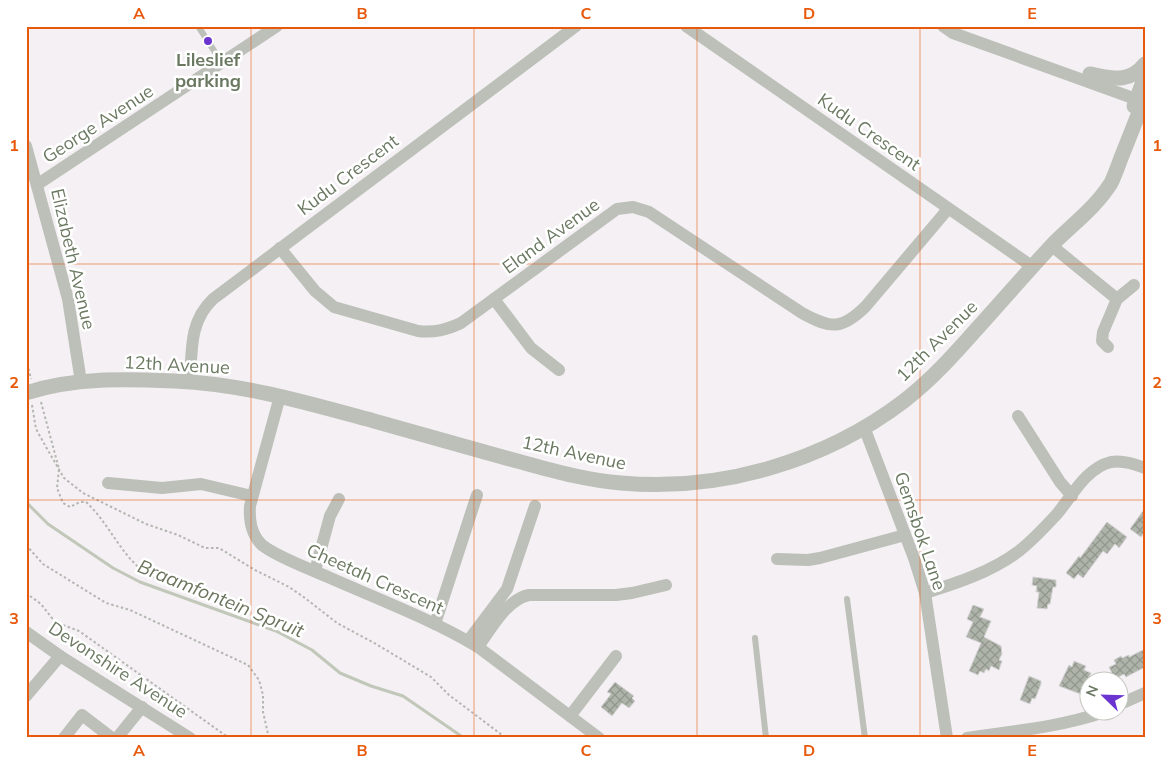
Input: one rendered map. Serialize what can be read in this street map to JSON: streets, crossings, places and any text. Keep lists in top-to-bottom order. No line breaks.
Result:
{"streets":{"street":["George Avenue","Kudu Crescent","Eland Avenue","Elizabeth Avenue","12th Avenue","Gemsbok Lane","Cheetah Crescent","Devonshire Avenue"]},"crossings":[["George Avenue","Elizabeth Avenue"],["Kudu Crescent","Eland Avenue"],["Kudu Crescent","12th Avenue"],["Elizabeth Avenue","12th Avenue"],["12th Avenue","Gemsbok Lane"],["12th Avenue","Cheetah Crescent"]],"water":["Braamfontein Spruit"],"places":["Lileslief parking"],"north":"top left","grid":{"columns":["A","B","C","D","E"],"rows":["1","2","3"]}}
